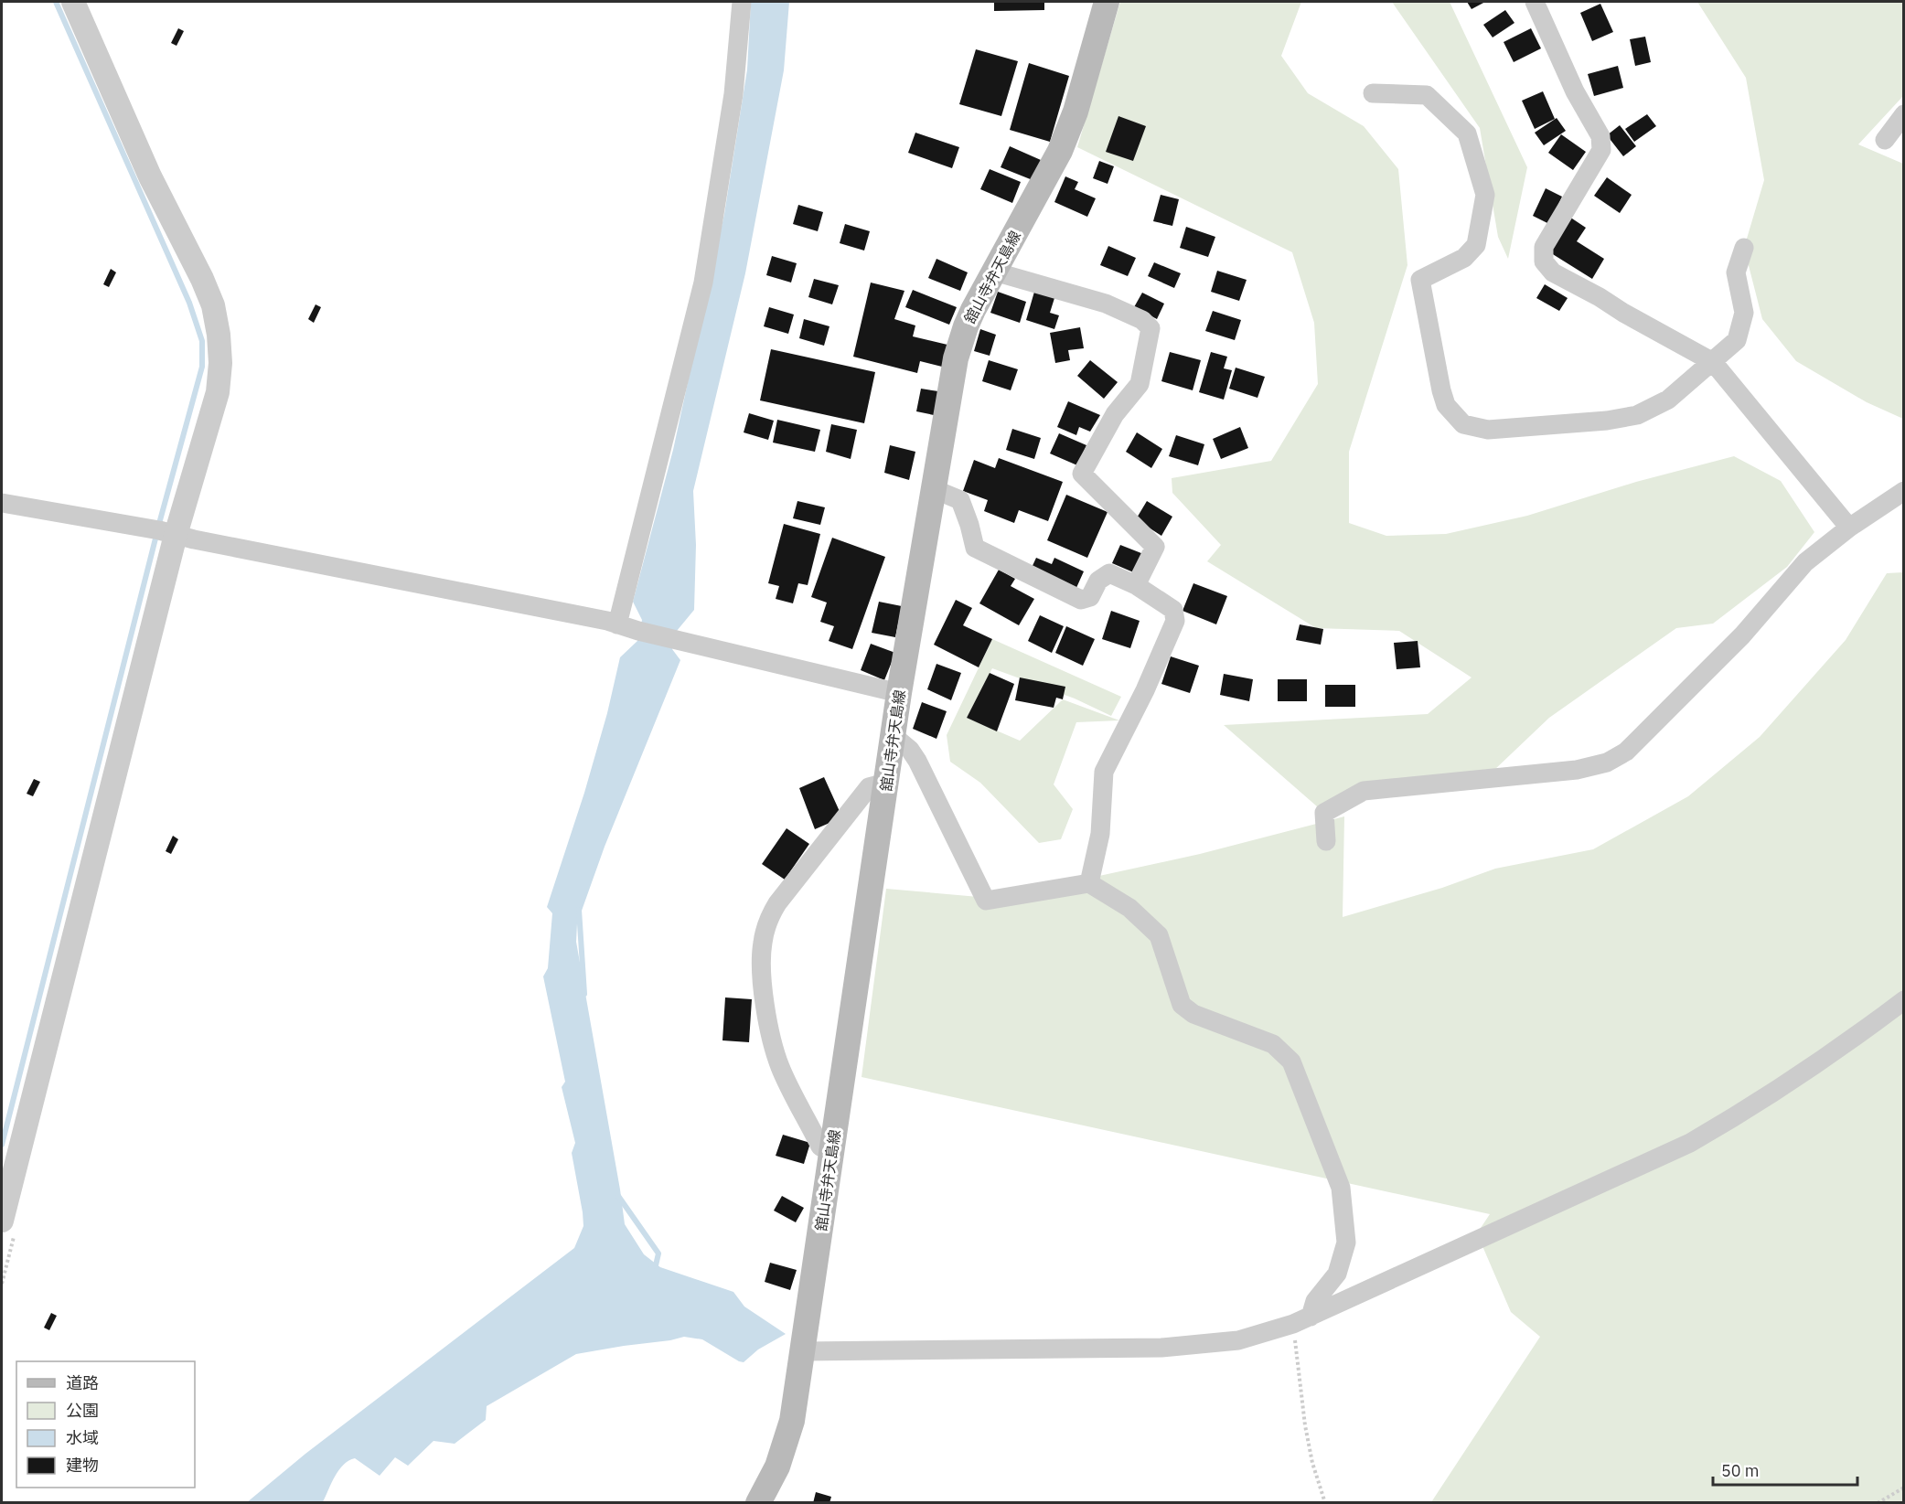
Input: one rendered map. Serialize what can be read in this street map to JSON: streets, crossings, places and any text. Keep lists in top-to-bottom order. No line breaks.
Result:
{"streets":{"main road":["舘山寺弁天島線"]},"legend":["道路","公園","水域","建物"],"scale_bar":"50 m"}
